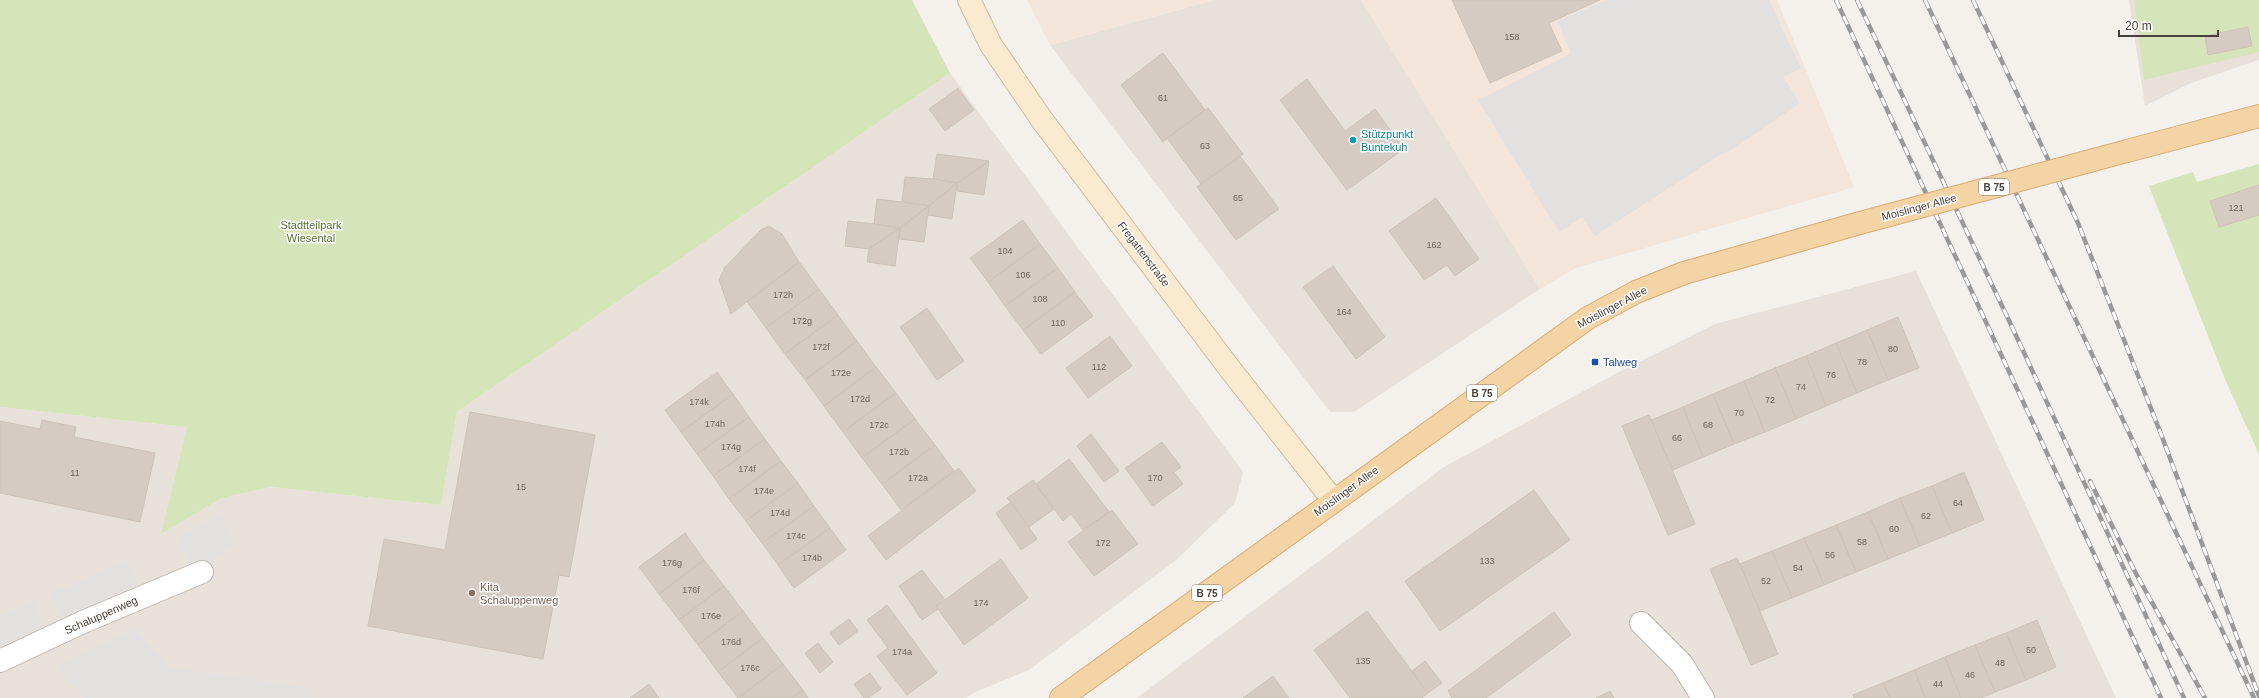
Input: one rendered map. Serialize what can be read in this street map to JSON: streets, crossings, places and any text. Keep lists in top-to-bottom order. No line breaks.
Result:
{"streets":{"main road":["B 75","Moislinger Allee"],"street":["Fregattenstraße","Schaluppenweg"]},"crossings":[["Moislinger Allee","Fregattenstraße"]],"parks":["Stadtteilpark Wiesental"],"places":{"other":["Stützpunkt Buntekuh","Kita Schaluppenweg"],"transit":["Talweg"]},"house_numbers":["158","61","63","65","121","162","104","106","172h","108","164","172g","110","172f","80","78","112","172e","76","74","172d","72","174k","70","174h","172c","68","66","174g","172b","174f","11","172a","170","15","174e","64","174d","62","60","174c","58","172","56","174b","133","176g","54","52","176f","174","176e","176d","50","174a","135","48","176c","46","44"],"scale_bar":"20 m"}
